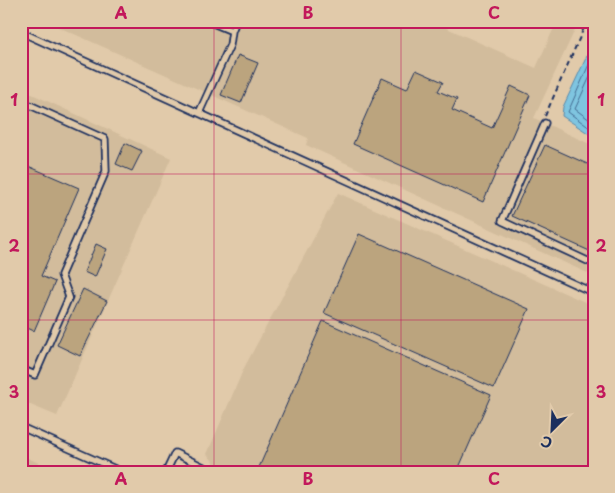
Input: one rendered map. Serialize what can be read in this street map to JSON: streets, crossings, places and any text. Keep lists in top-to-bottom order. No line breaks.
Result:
{"north":"bottom left","grid":{"columns":["A","B","C"],"rows":["1","2","3"]}}
